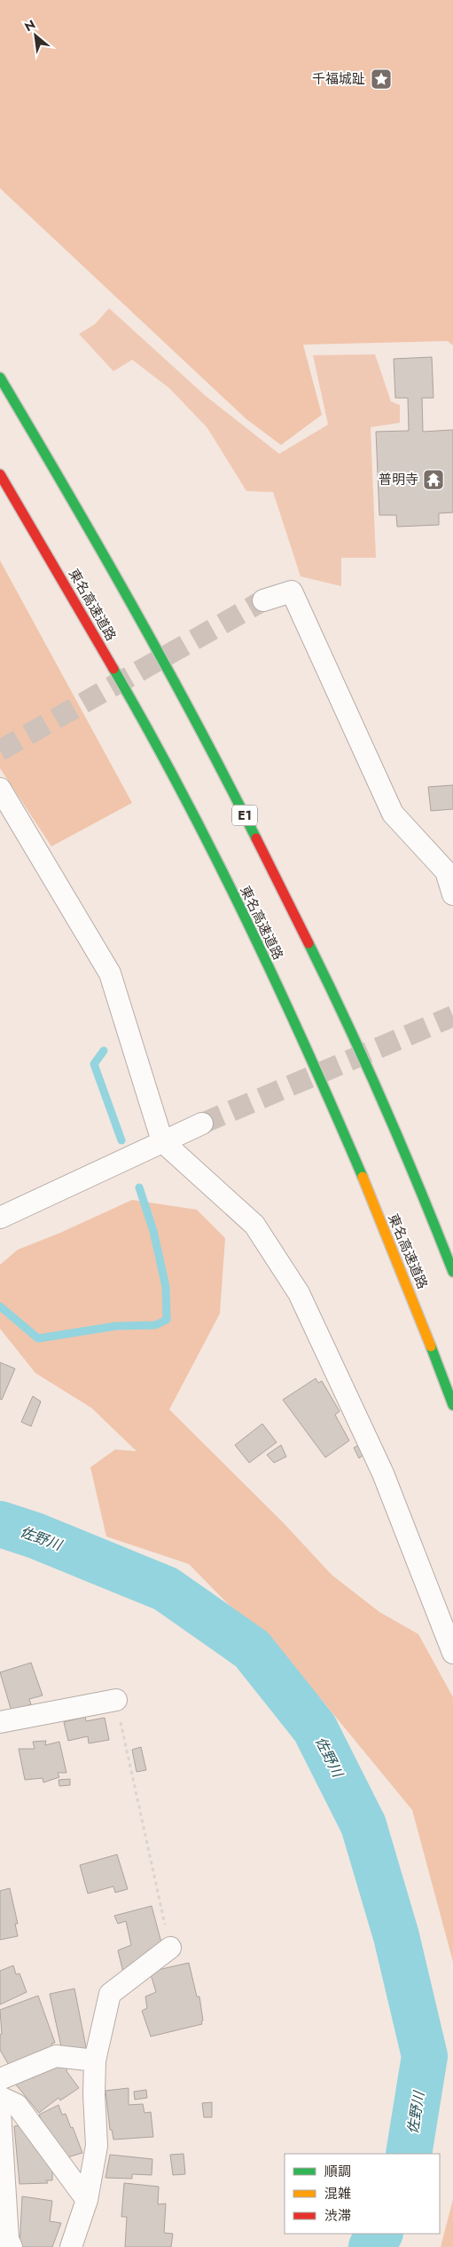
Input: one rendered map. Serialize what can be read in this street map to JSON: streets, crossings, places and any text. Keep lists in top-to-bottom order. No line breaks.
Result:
{"streets":{"highway":["東名高速道路","E1"]},"water":["佐野川"],"places":{"place":["千福城趾"],"temple":["普明寺"]},"legend":["順調","混雑","渋滞"],"north":"top left"}
